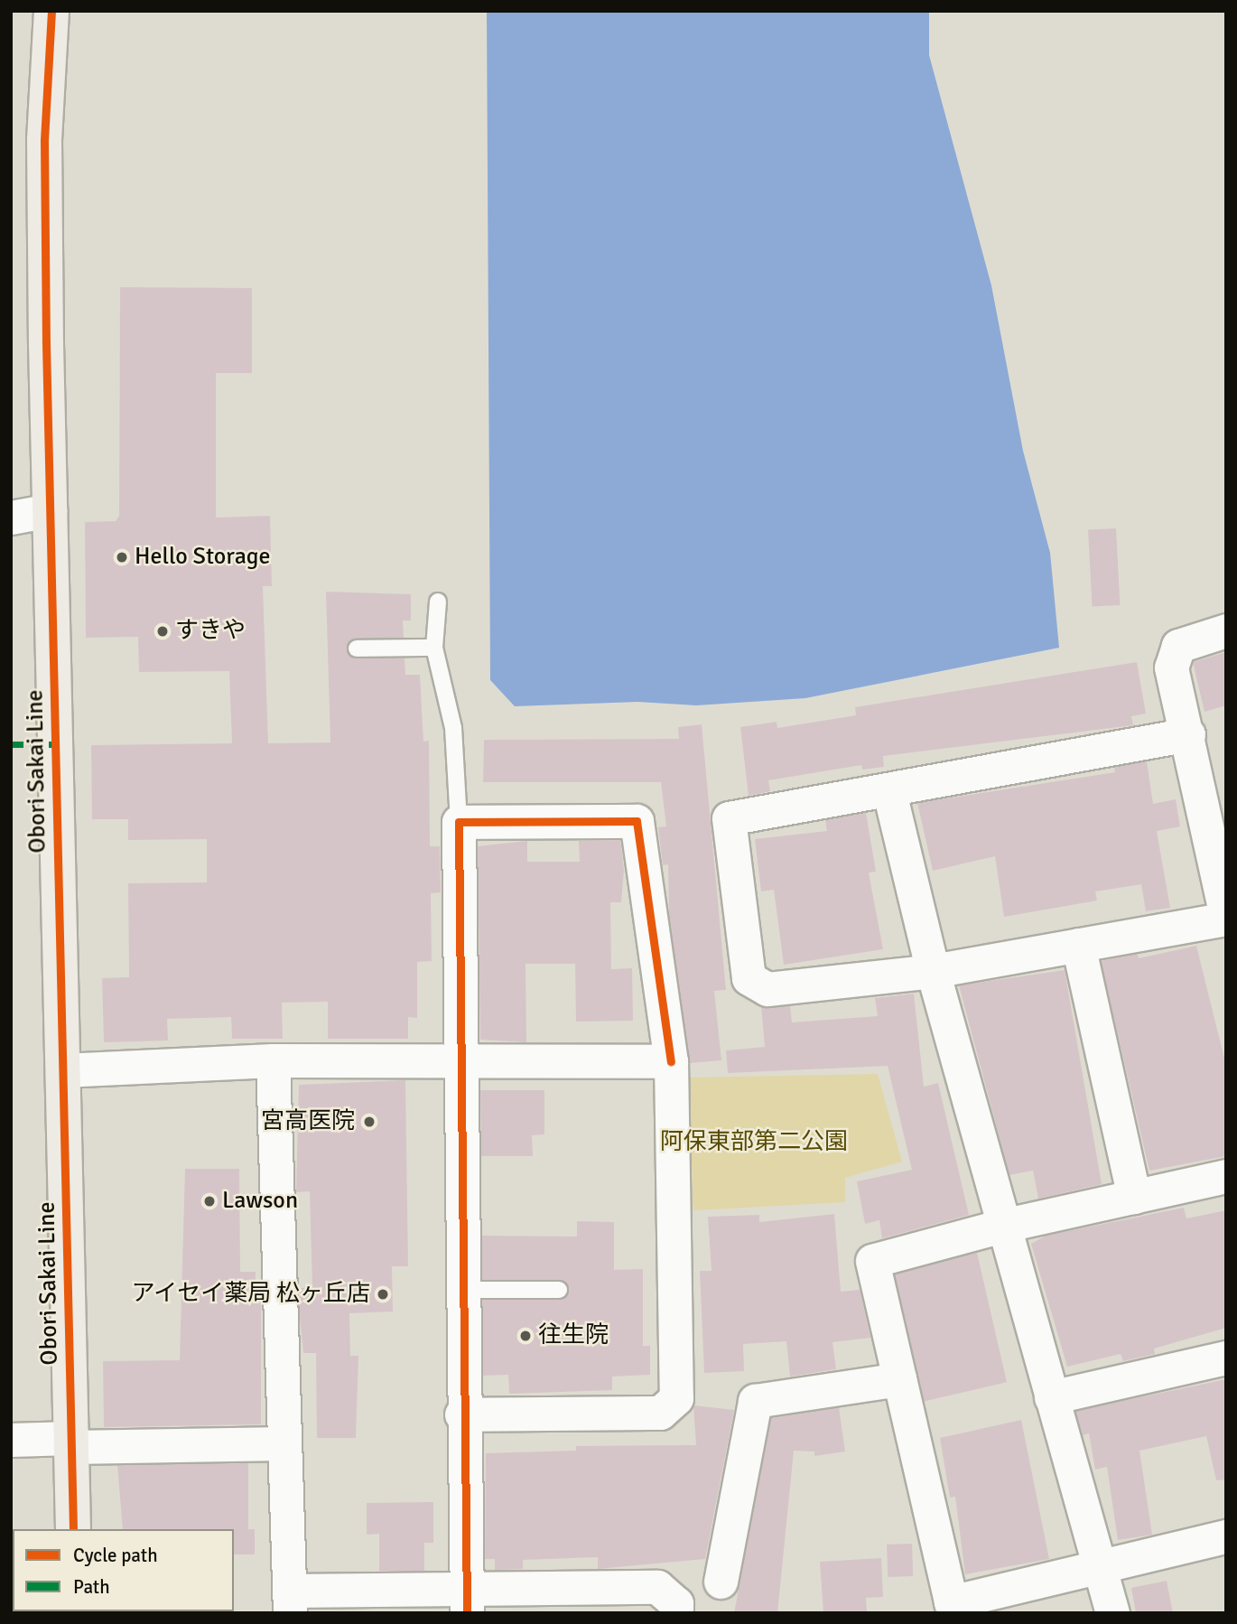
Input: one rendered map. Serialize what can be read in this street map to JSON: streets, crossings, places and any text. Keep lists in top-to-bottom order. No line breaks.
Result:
{"streets":{"main road":["Obori Sakai Line"]},"parks":["阿保東部第二公園"],"places":["Hello Storage","すきや","宮高医院","Lawson","アイセイ薬局 松ヶ丘店","往生院"],"legend":["Cycle path","Path"]}
